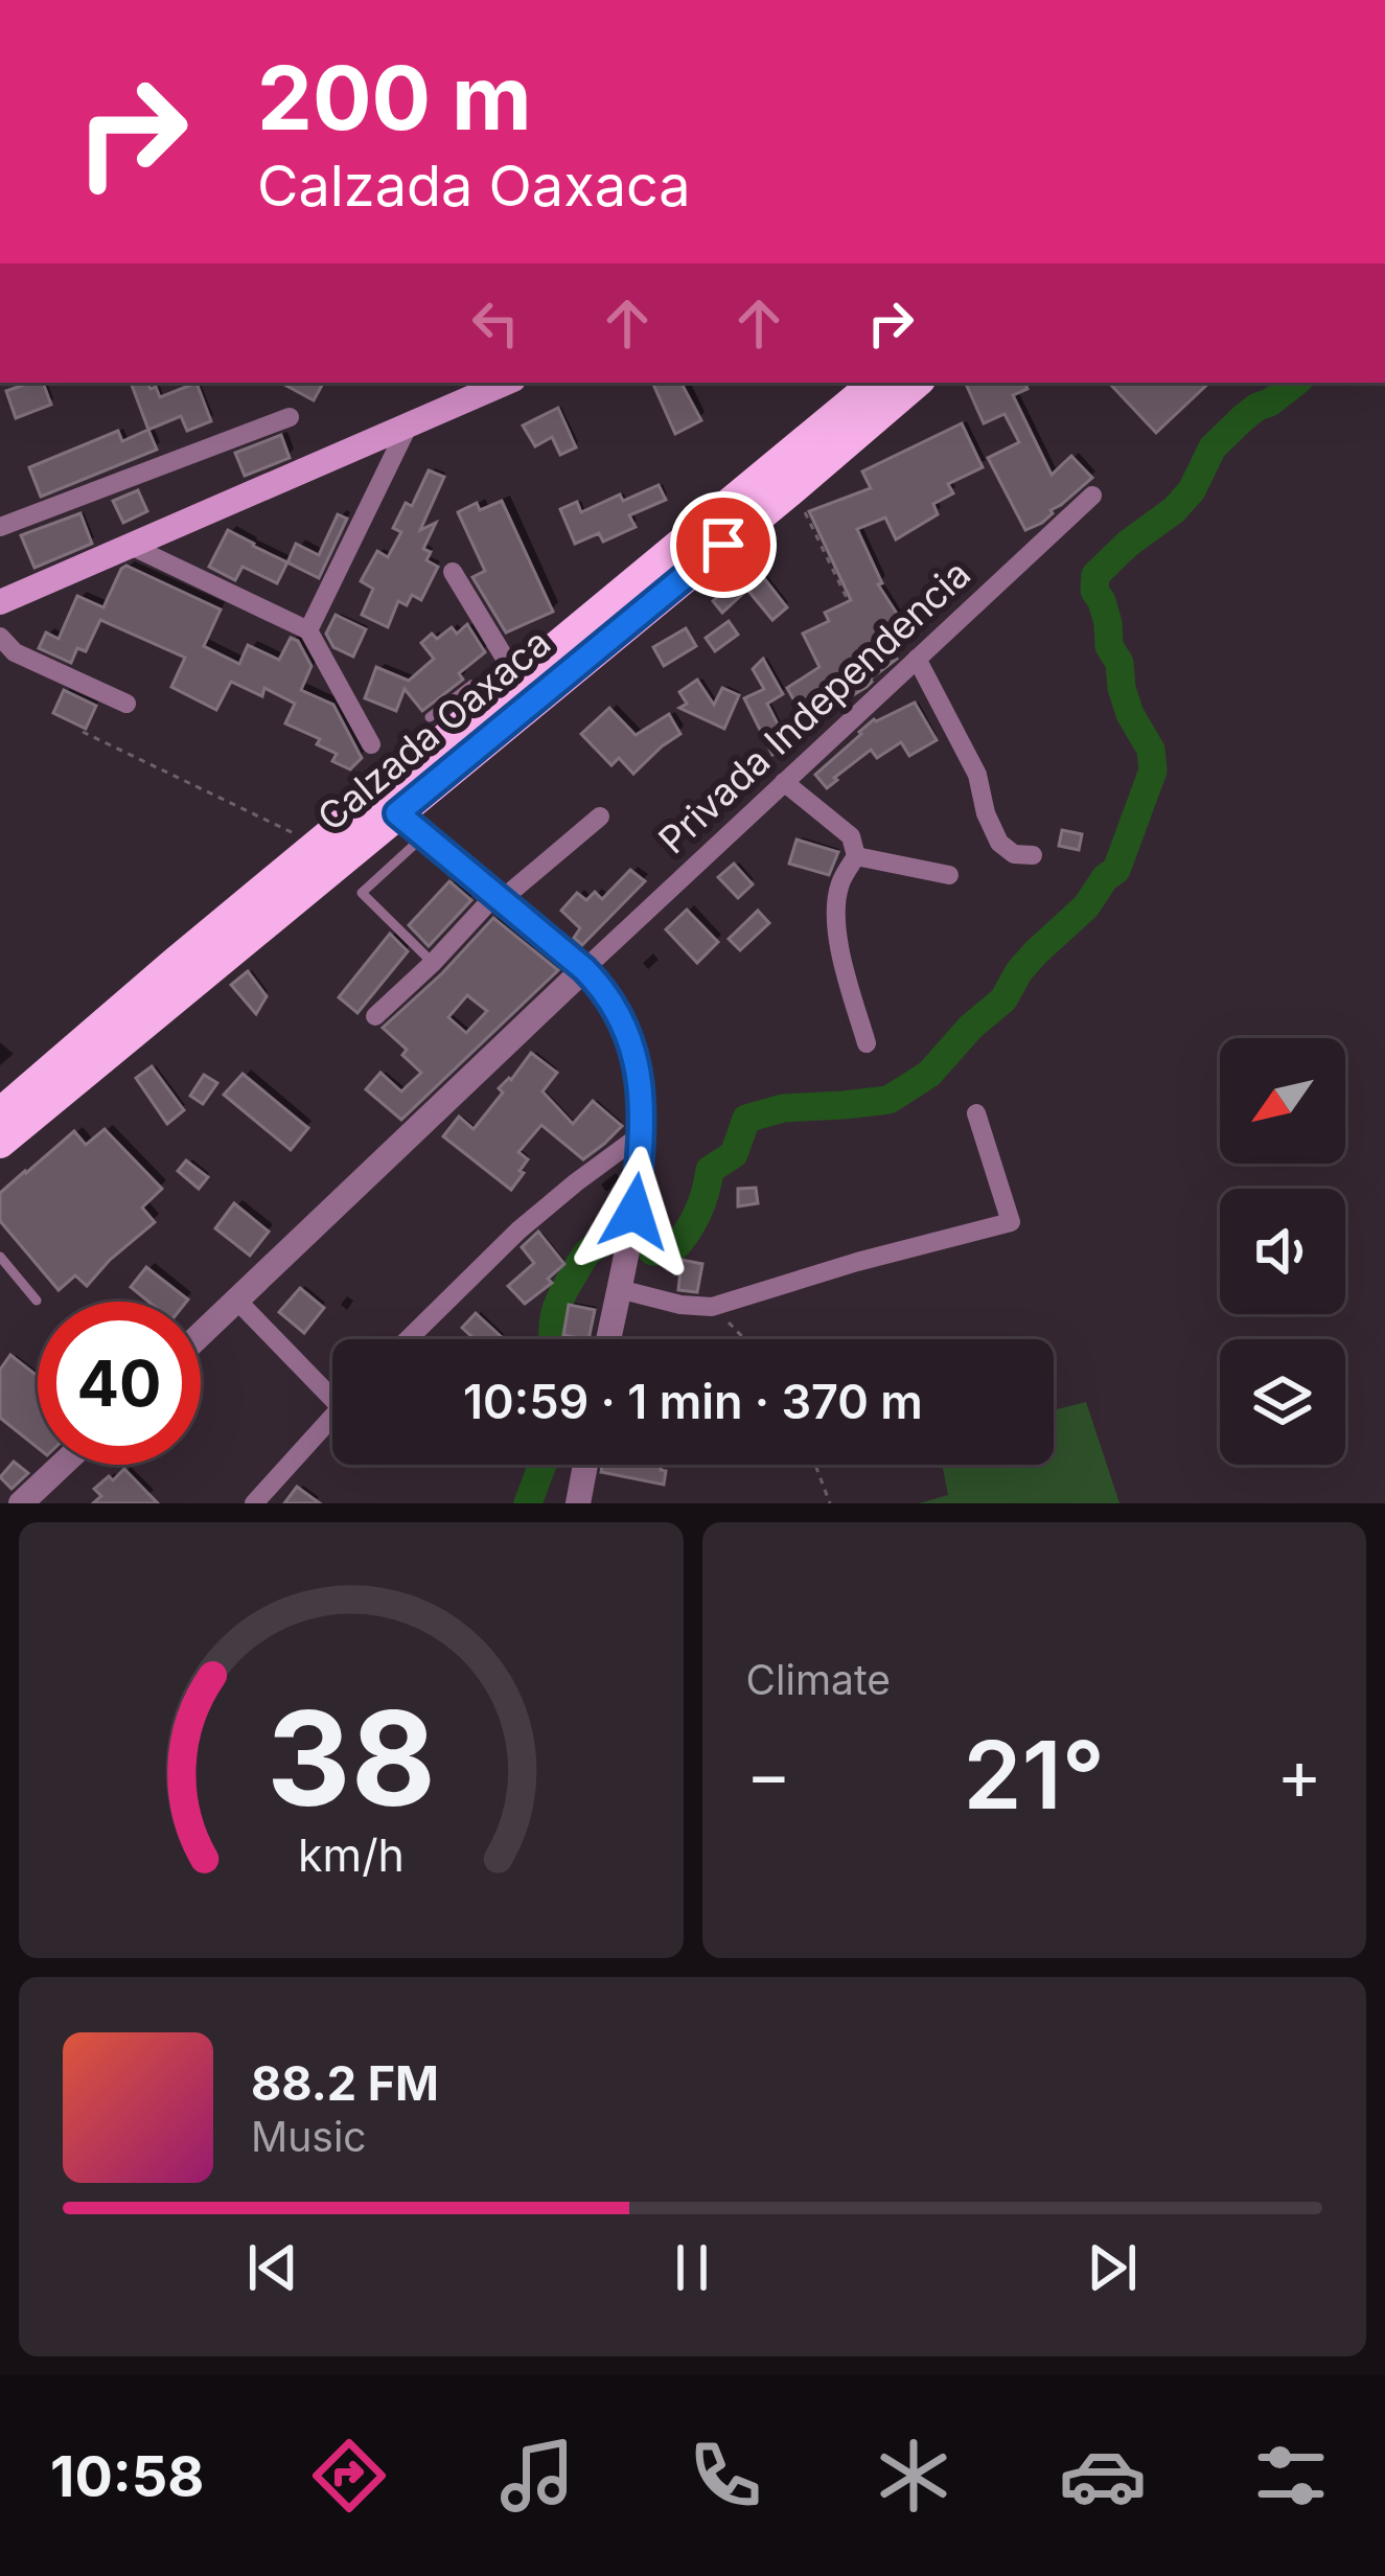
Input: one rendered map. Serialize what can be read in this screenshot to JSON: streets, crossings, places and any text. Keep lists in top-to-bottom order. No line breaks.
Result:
{"streets":{"main road":["Calzada Oaxaca"],"street":["Privada Independencia"]},"north":"bottom left","page":{"turn":["200 m","Calzada Oaxaca"],"limit":"40","trip":"10:59 · 1 min · 370 m","tile":"Climate","heat":["−","21°","+"],"song":["88.2 FM","Music"],"tabs":"10:58","gauge":["38","km/h"]}}
